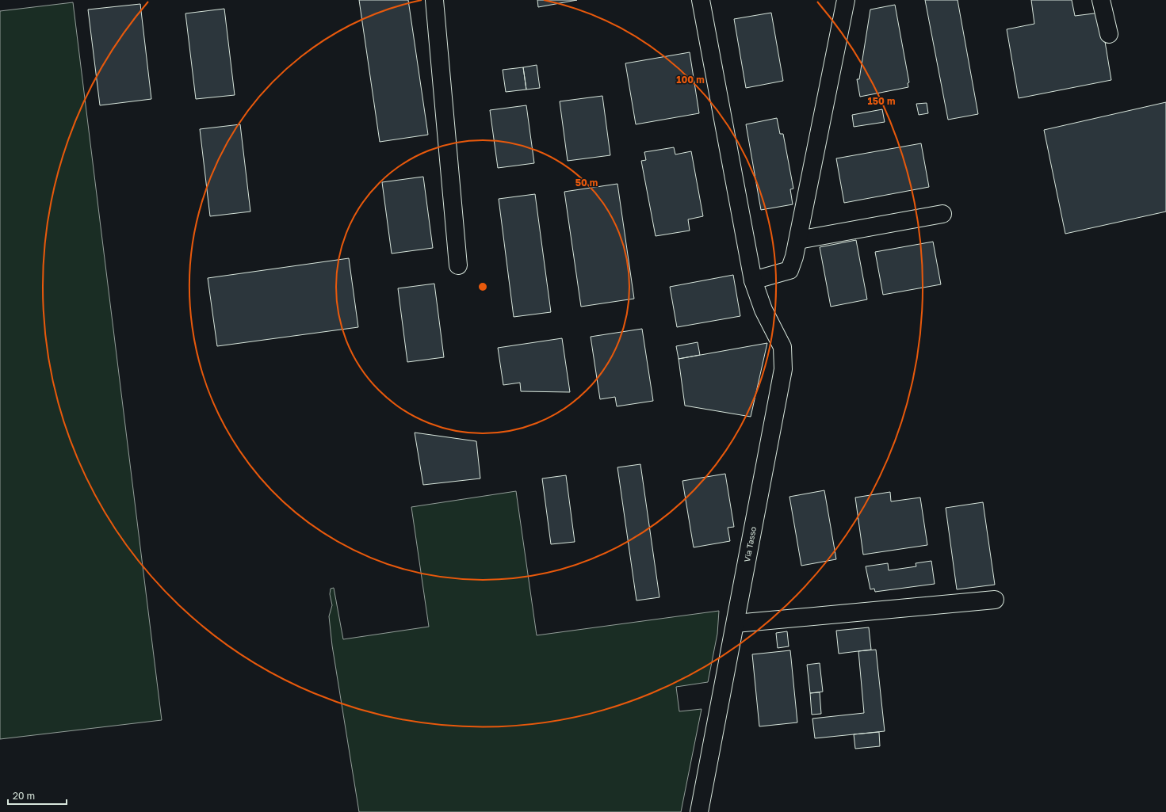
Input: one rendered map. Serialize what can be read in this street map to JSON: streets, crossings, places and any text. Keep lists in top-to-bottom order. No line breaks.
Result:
{"streets":{"street":["Via Tasso"]},"scale_bar":"20 m","rings":["100 m","150 m","50 m"]}
